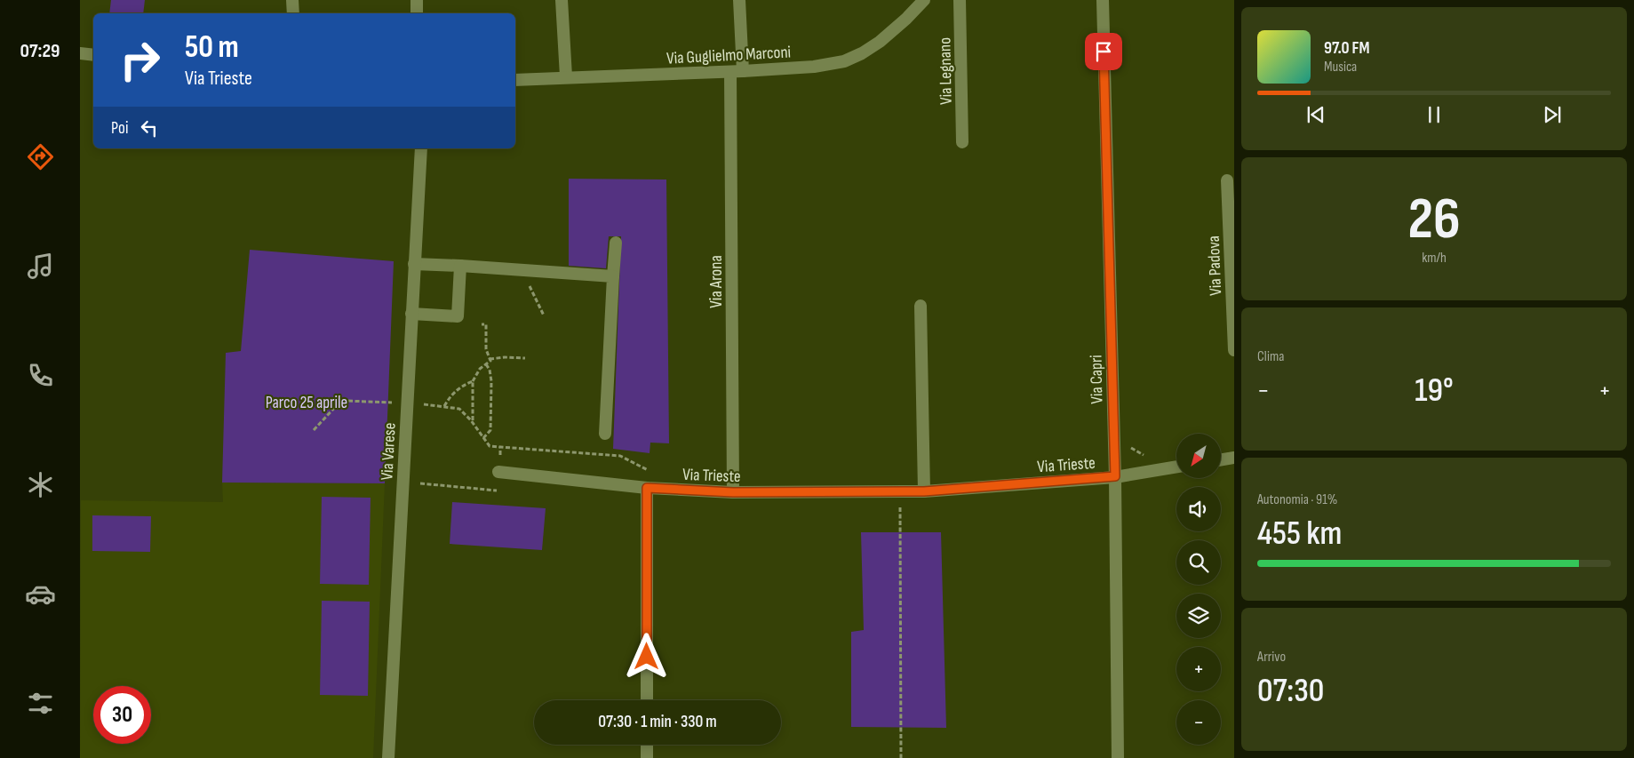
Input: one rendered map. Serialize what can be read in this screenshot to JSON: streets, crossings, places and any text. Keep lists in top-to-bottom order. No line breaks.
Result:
{"streets":{"street":["Via Guglielmo Marconi","Via Legnano","Via Padova","Via Arona","Via Capri","Via Varese","Via Trieste"]},"crossings":[["Via Guglielmo Marconi","Via Arona"],["Via Arona","Via Trieste"],["Via Capri","Via Trieste"]],"parks":["Parco 25 aprile"],"north":"bottom left","page":{"tabs":"07:29","turn":["50 m","Via Trieste"],"song":["97.0 FM","Musica"],"then":"Poi","tile":[["26","km/h"],"Clima",["Autonomia · 91%","455 km"],["Arrivo","07:30"]],"heat":["−","19°","+"],"map_buttons":["+","−"],"limit":"30","trip":"07:30 · 1 min · 330 m"}}
